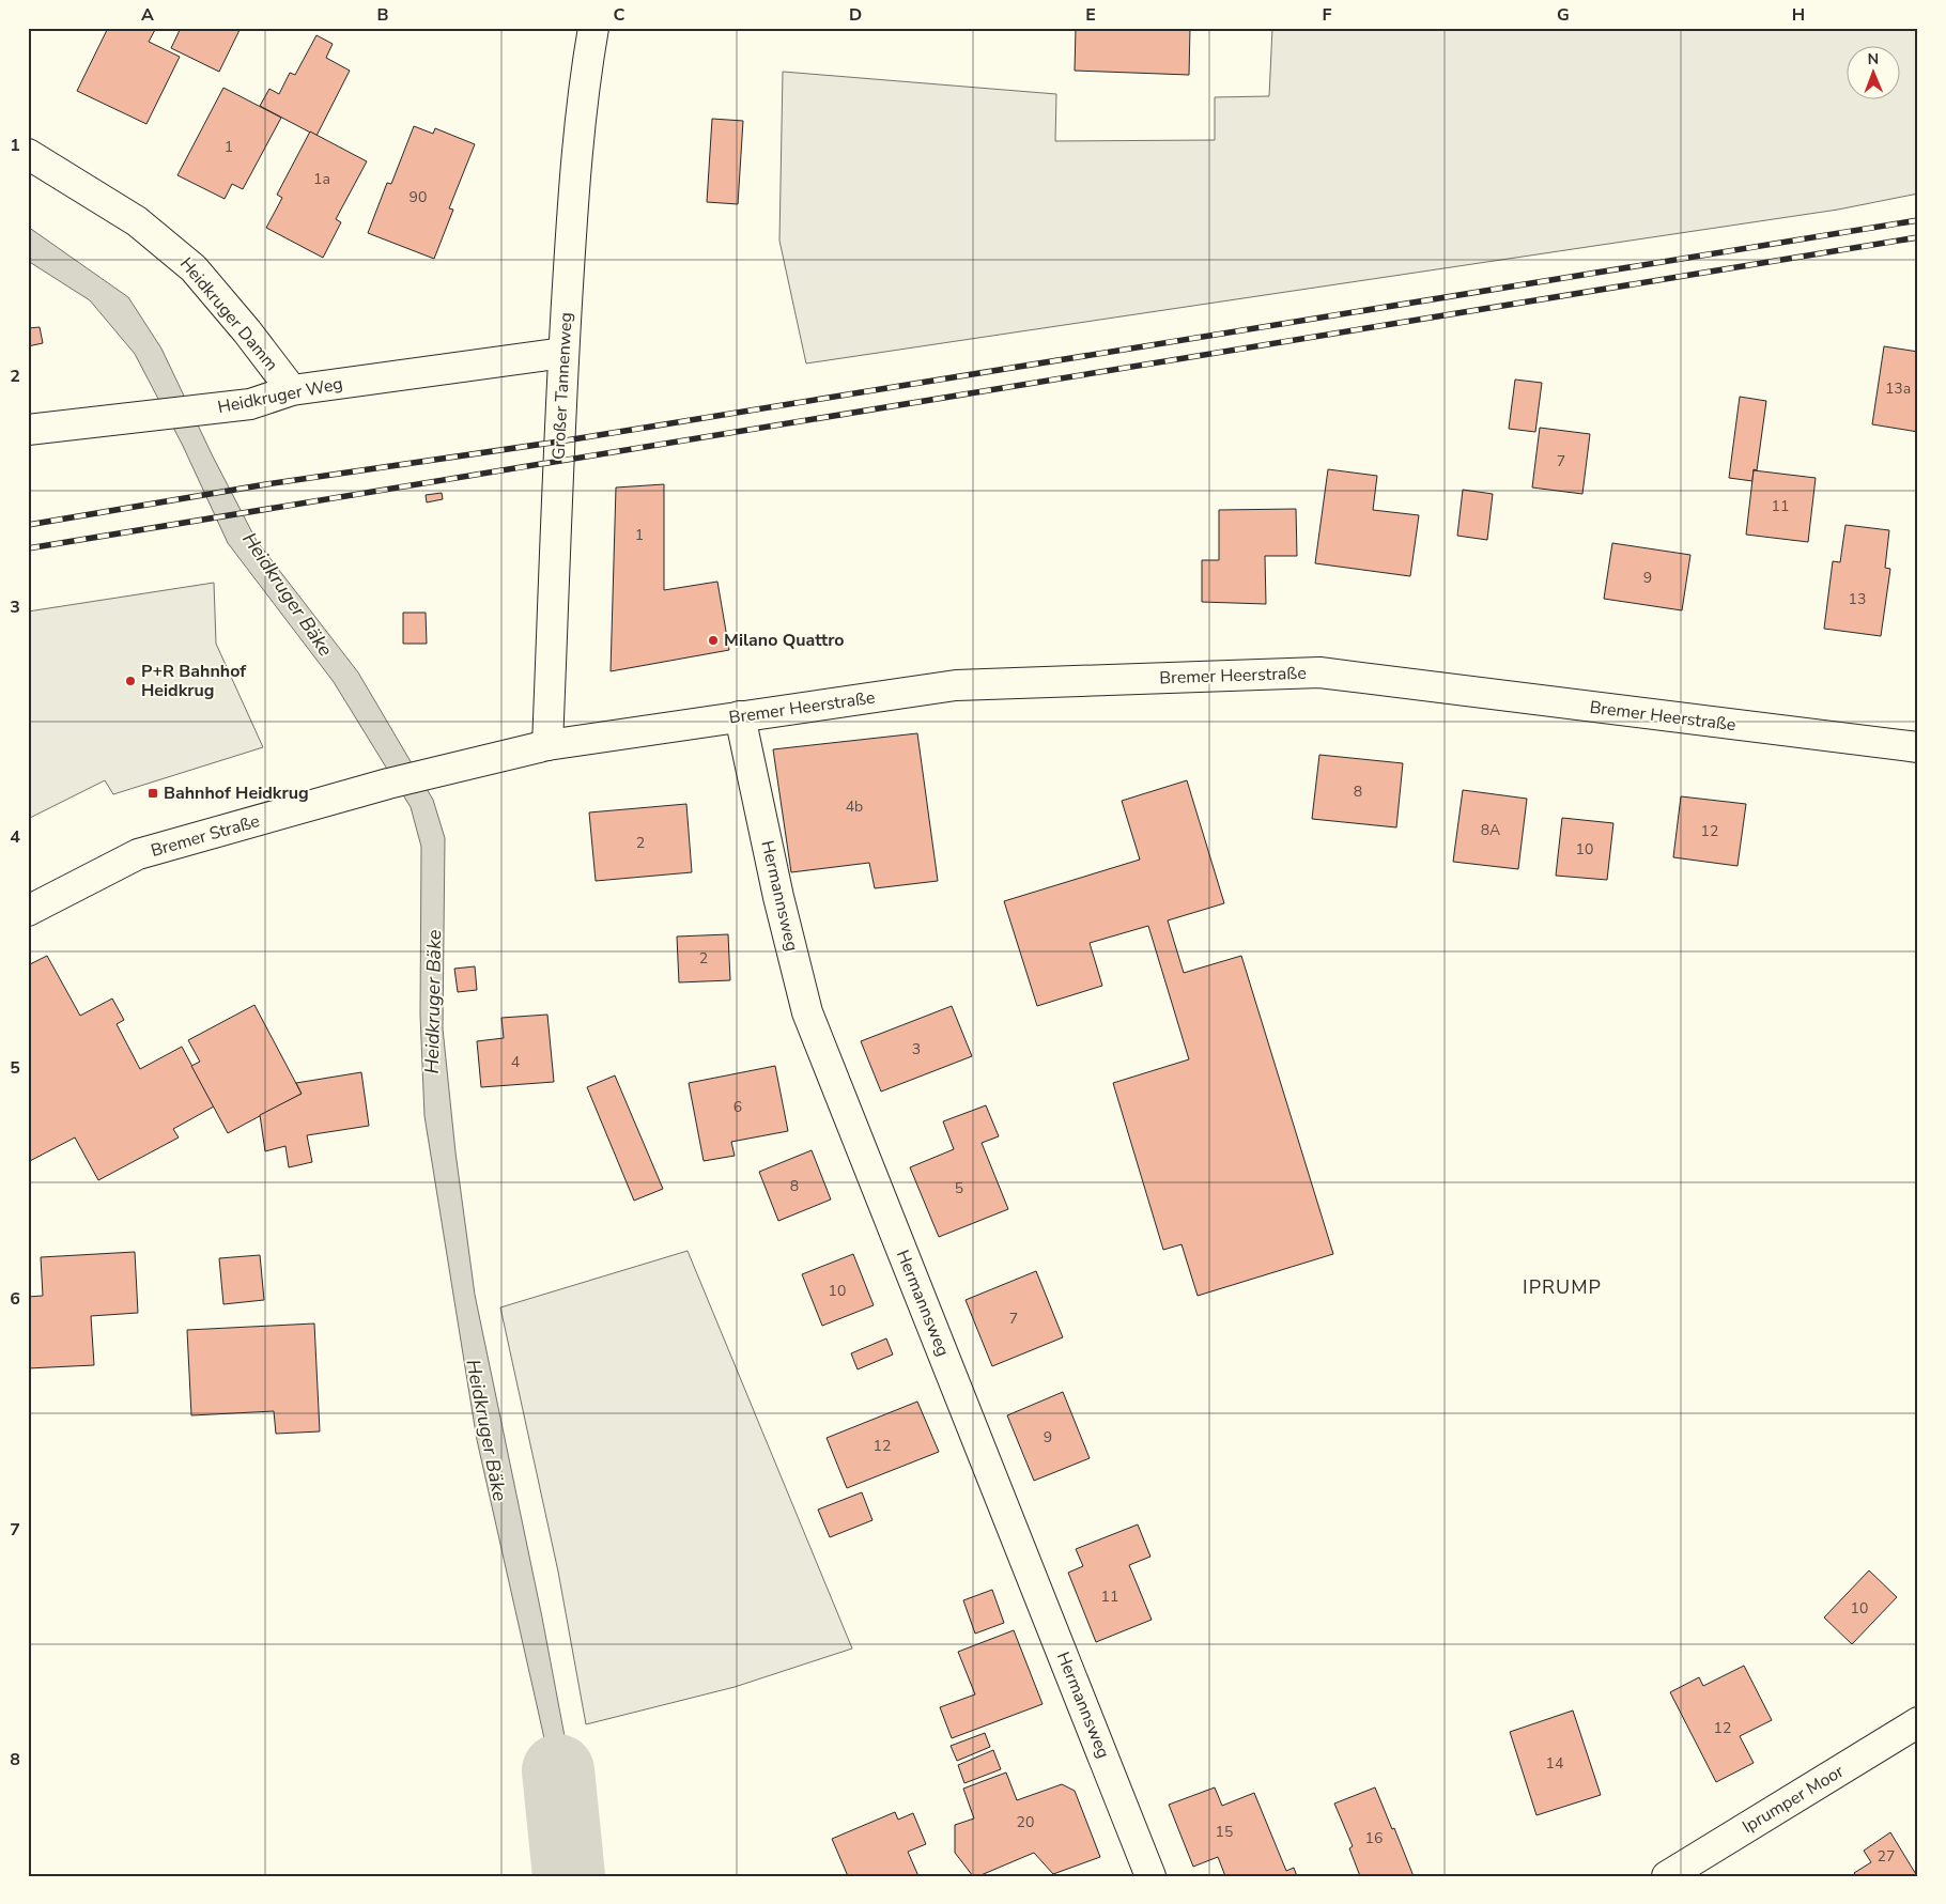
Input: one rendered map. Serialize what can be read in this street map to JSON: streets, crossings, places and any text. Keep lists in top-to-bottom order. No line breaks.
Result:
{"streets":{"street":["Heidkruger Damm","Großer Tannenweg","Heidkruger Weg","Bremer Heerstraße","Bremer Straße","Hermannsweg","Iprumper Moor"]},"crossings":[["Heidkruger Damm","Heidkruger Weg"],["Großer Tannenweg","Heidkruger Weg"],["Großer Tannenweg","Bremer Heerstraße"],["Großer Tannenweg","Bremer Straße"],["Bremer Heerstraße","Bremer Straße"],["Bremer Heerstraße","Hermannsweg"]],"districts":["IPRUMP"],"water":["Heidkruger Bäke"],"places":{"other":["Milano Quattro","P+R Bahnhof Heidkrug"],"transit":["Bahnhof Heidkrug"]},"house_numbers":["1","1a","90","13a","7","11","1","9","13","8","4b","8A","12","2","10","2","3","4","6","8","5","10","7","9","12","11","10","12","14","20","15","16","27"],"north":"top","grid":{"columns":["A","B","C","D","E","F","G","H"],"rows":["1","2","3","4","5","6","7","8"]}}
